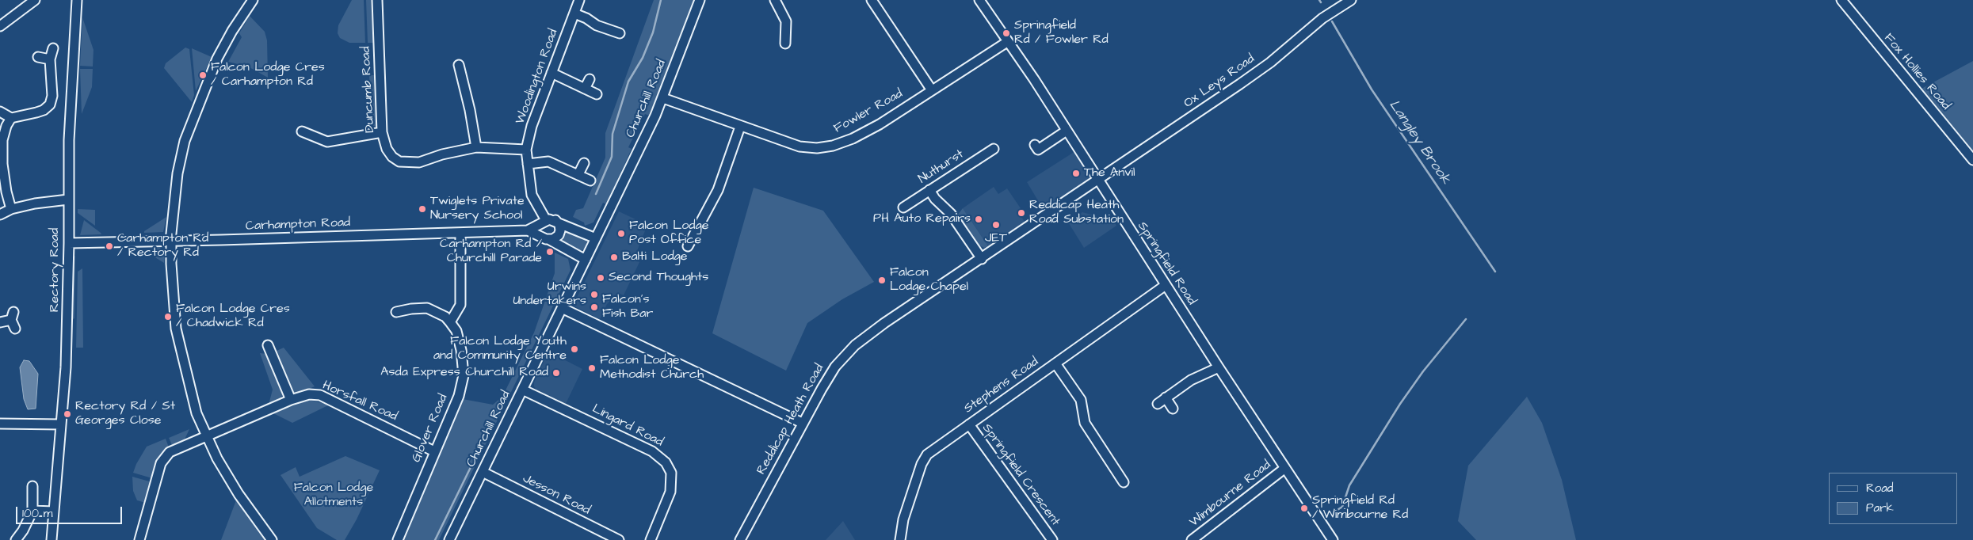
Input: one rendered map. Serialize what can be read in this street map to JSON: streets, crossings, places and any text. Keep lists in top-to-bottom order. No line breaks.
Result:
{"streets":{"street":["Fox Hollies Road","Woodington Road","Ox Leys Road","Duncumb Road","Churchill Road","Fowler Road","Nuthurst","Carhampton Road","Springfield Road","Rectory Road","Stephens Road","Horsfall Road","Reddicap Heath Road","Lingard Road","Glover Road","Springfield Crescent","Wimbourne Road","Jesson Road"]},"crossings":[["Woodington Road","Duncumb Road"],["Ox Leys Road","Springfield Road"],["Ox Leys Road","Reddicap Heath Road"],["Churchill Road","Fowler Road"],["Churchill Road","Carhampton Road"],["Churchill Road","Lingard Road"],["Churchill Road","Jesson Road"],["Fowler Road","Springfield Road"],["Carhampton Road","Rectory Road"],["Springfield Road","Stephens Road"],["Springfield Road","Reddicap Heath Road"],["Springfield Road","Wimbourne Road"],["Stephens Road","Springfield Crescent"],["Horsfall Road","Glover Road"]],"water":["Langley Brook"],"parks":["Falcon Lodge Allotments"],"places":["Springfield Rd / Fowler Rd","Falcon Lodge Cres / Carhampton Rd","The Anvil","Twiglets Private Nursery School","Reddicap Heath Road Substation","PH Auto Repairs","JET","Falcon Lodge Post Office","Carhampton Rd / Rectory Rd","Carhampton Rd / Churchill Parade","Balti Lodge","Second Thoughts","Falcon Lodge Chapel","Urwins Undertakers","Falcon's Fish Bar","Falcon Lodge Cres / Chadwick Rd","Falcon Lodge Youth and Community Centre","Falcon Lodge Methodist Church","Asda Express Churchill Road","Rectory Rd / St Georges Close","Springfield Rd / Wimbourne Rd"],"legend":["Road","Park"],"scale_bar":"100 m"}
